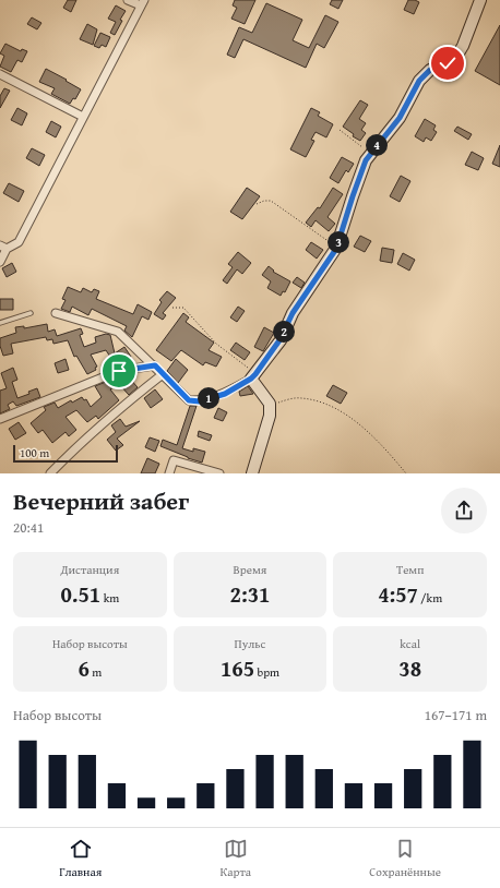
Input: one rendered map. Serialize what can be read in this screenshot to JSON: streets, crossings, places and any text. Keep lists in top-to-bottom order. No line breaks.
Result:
{"scale_bar":"100 m","page":{"pins":["4","3","2","1"],"scale":"100 m","heading":["Вечерний забег","20:41"],"stats":[["Дистанция","0.51 km"],["Время","2:31"],["Темп","4:57 /km"],["Набор высоты","6 m"],["Пульс","165 bpm"],["kcal","38"]],"chart":["Набор высоты","167–171 m"],"tabs":["Главная","Карта","Сохранённые"]}}
